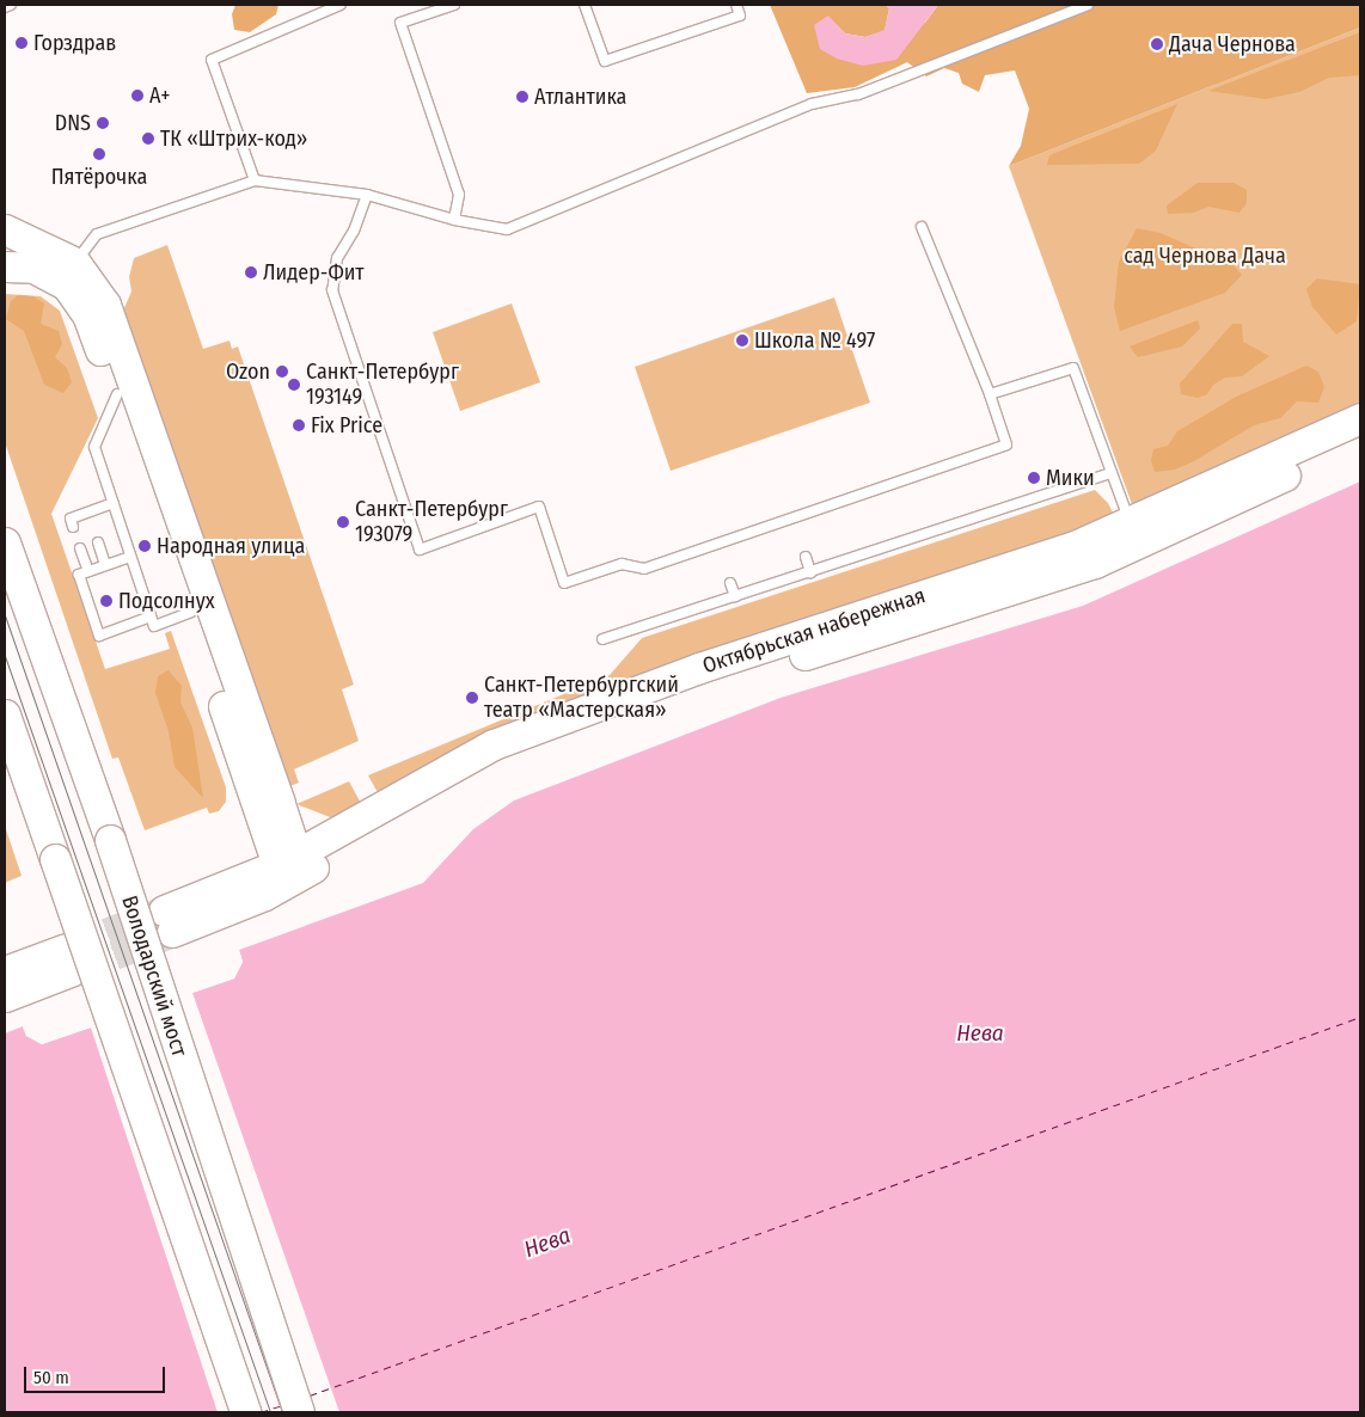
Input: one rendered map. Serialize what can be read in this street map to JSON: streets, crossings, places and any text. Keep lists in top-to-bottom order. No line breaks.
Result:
{"streets":{"main road":["Октябрьская набережная","Володарский мост"]},"water":["Нева"],"parks":["сад Чернова Дача"],"places":["Горздрав","Дача Чернова","А+","Атлантика","DNS","ТК «Штрих-код»","Пятёрочка","Лидер-Фит","Школа № 497","Ozon","Санкт-Петербург 193149","Fix Price","Мики","Санкт-Петербург 193079","Народная улица","Подсолнух","Санкт-Петербургский театр «Мастерская»"],"scale_bar":"50 m"}
